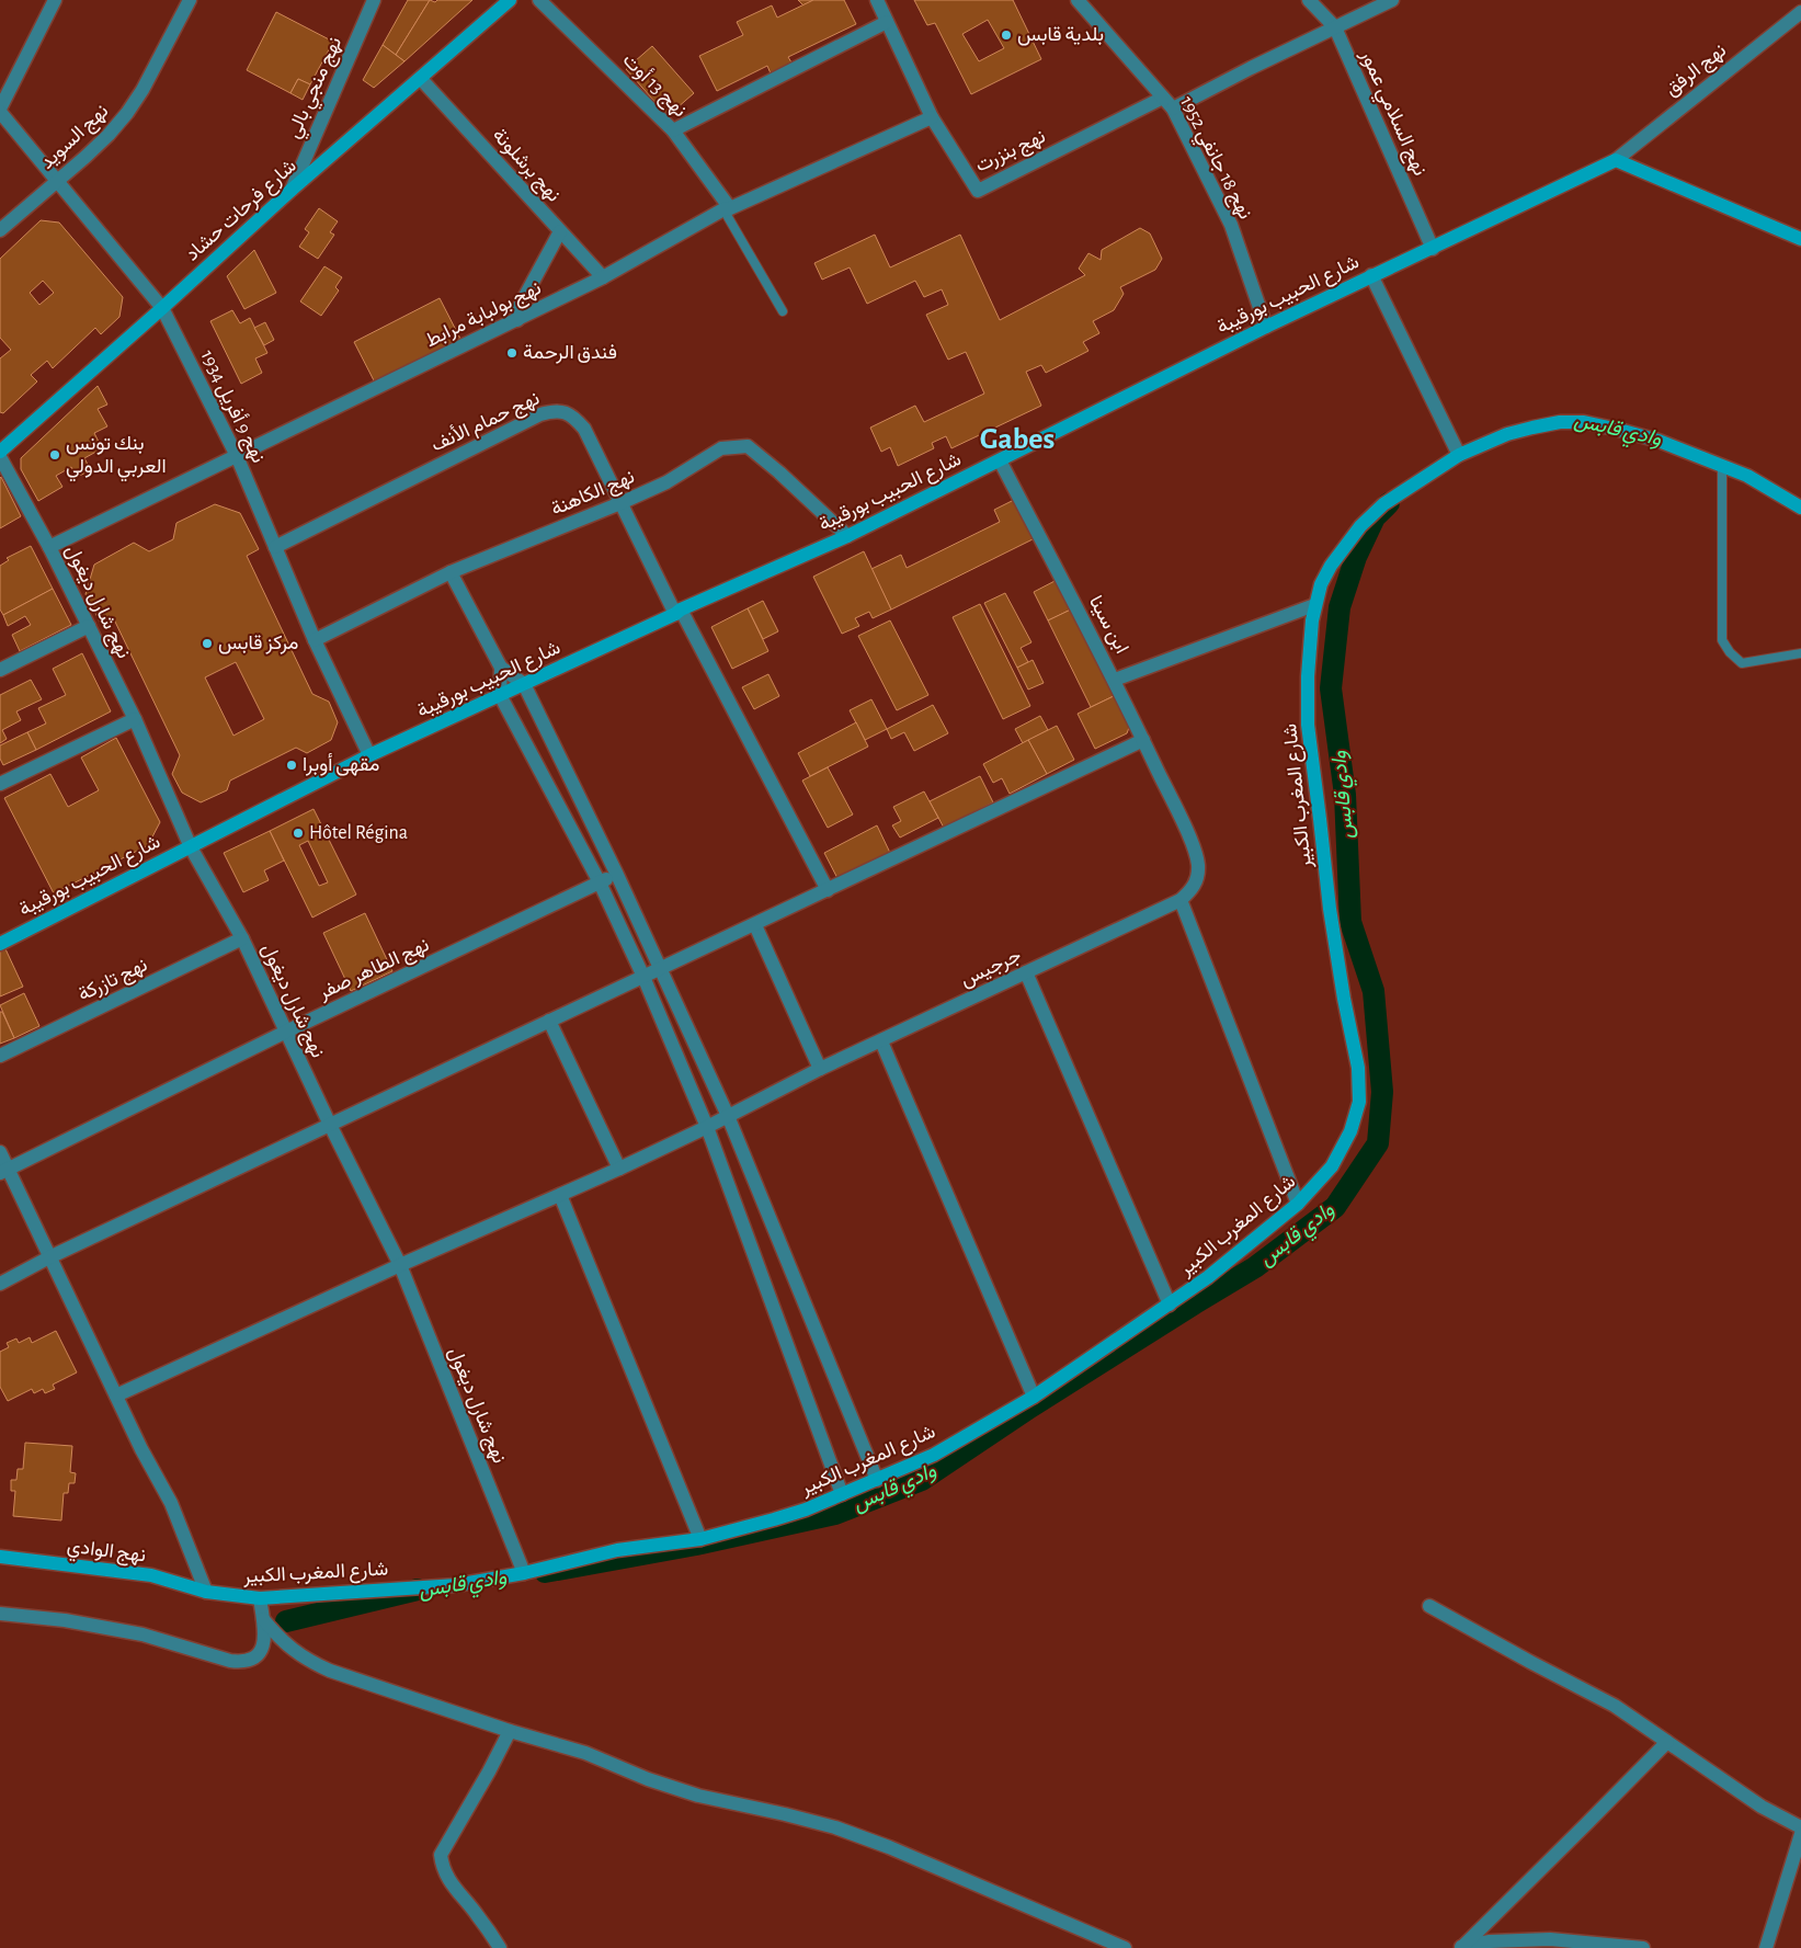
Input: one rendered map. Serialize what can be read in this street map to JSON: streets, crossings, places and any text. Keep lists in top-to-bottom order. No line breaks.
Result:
{"streets":{"street":["نهج الرفق","نهج 13 أوت","نهج منجي بالي","نهج السلامي عمور","نهج السويد","نهج بنزرت","نهج 18 جانفي 1952","نهج برشلونة","شارع فرحات حشاد","شارع الحبيب بورقيبة","نهج بولبابة مرابط","نهج 9 أفريل 1934","نهج حمام الأنف","نهج الكاهنة","نهج شارل ديغول","ابن سينا","شارع المغرب الكبير","جرجيس","نهج الطاهر صفر","نهج تازركة","نهج الوادي"]},"crossings":[["نهج الرفق","شارع الحبيب بورقيبة"],["نهج 13 أوت","نهج بولبابة مرابط"],["نهج منجي بالي","شارع فرحات حشاد"],["نهج السلامي عمور","شارع الحبيب بورقيبة"],["نهج السويد","نهج 9 أفريل 1934"],["نهج بنزرت","نهج 18 جانفي 1952"],["نهج بنزرت","نهج بولبابة مرابط"],["نهج 18 جانفي 1952","شارع الحبيب بورقيبة"],["نهج برشلونة","شارع فرحات حشاد"],["نهج برشلونة","نهج بولبابة مرابط"],["شارع فرحات حشاد","نهج 9 أفريل 1934"],["شارع الحبيب بورقيبة","نهج 9 أفريل 1934"],["شارع الحبيب بورقيبة","نهج حمام الأنف"],["شارع الحبيب بورقيبة","نهج الكاهنة"],["شارع الحبيب بورقيبة","نهج شارل ديغول"],["شارع الحبيب بورقيبة","ابن سينا"],["نهج بولبابة مرابط","نهج 9 أفريل 1934"],["نهج بولبابة مرابط","نهج شارل ديغول"],["نهج 9 أفريل 1934","نهج حمام الأنف"],["نهج 9 أفريل 1934","نهج الكاهنة"],["نهج حمام الأنف","نهج الكاهنة"],["نهج شارل ديغول","شارع المغرب الكبير"],["نهج شارل ديغول","جرجيس"],["نهج شارل ديغول","نهج الطاهر صفر"],["نهج شارل ديغول","نهج تازركة"],["ابن سينا","جرجيس"],["شارع المغرب الكبير","نهج الوادي"]],"districts":["Gabes"],"water":["وادي قابس"],"places":["بلدية قابس","فندق الرحمة","بنك تونس العربي الدولي","مركز قابس","مقهى أوبرا","Hôtel Régina"]}
